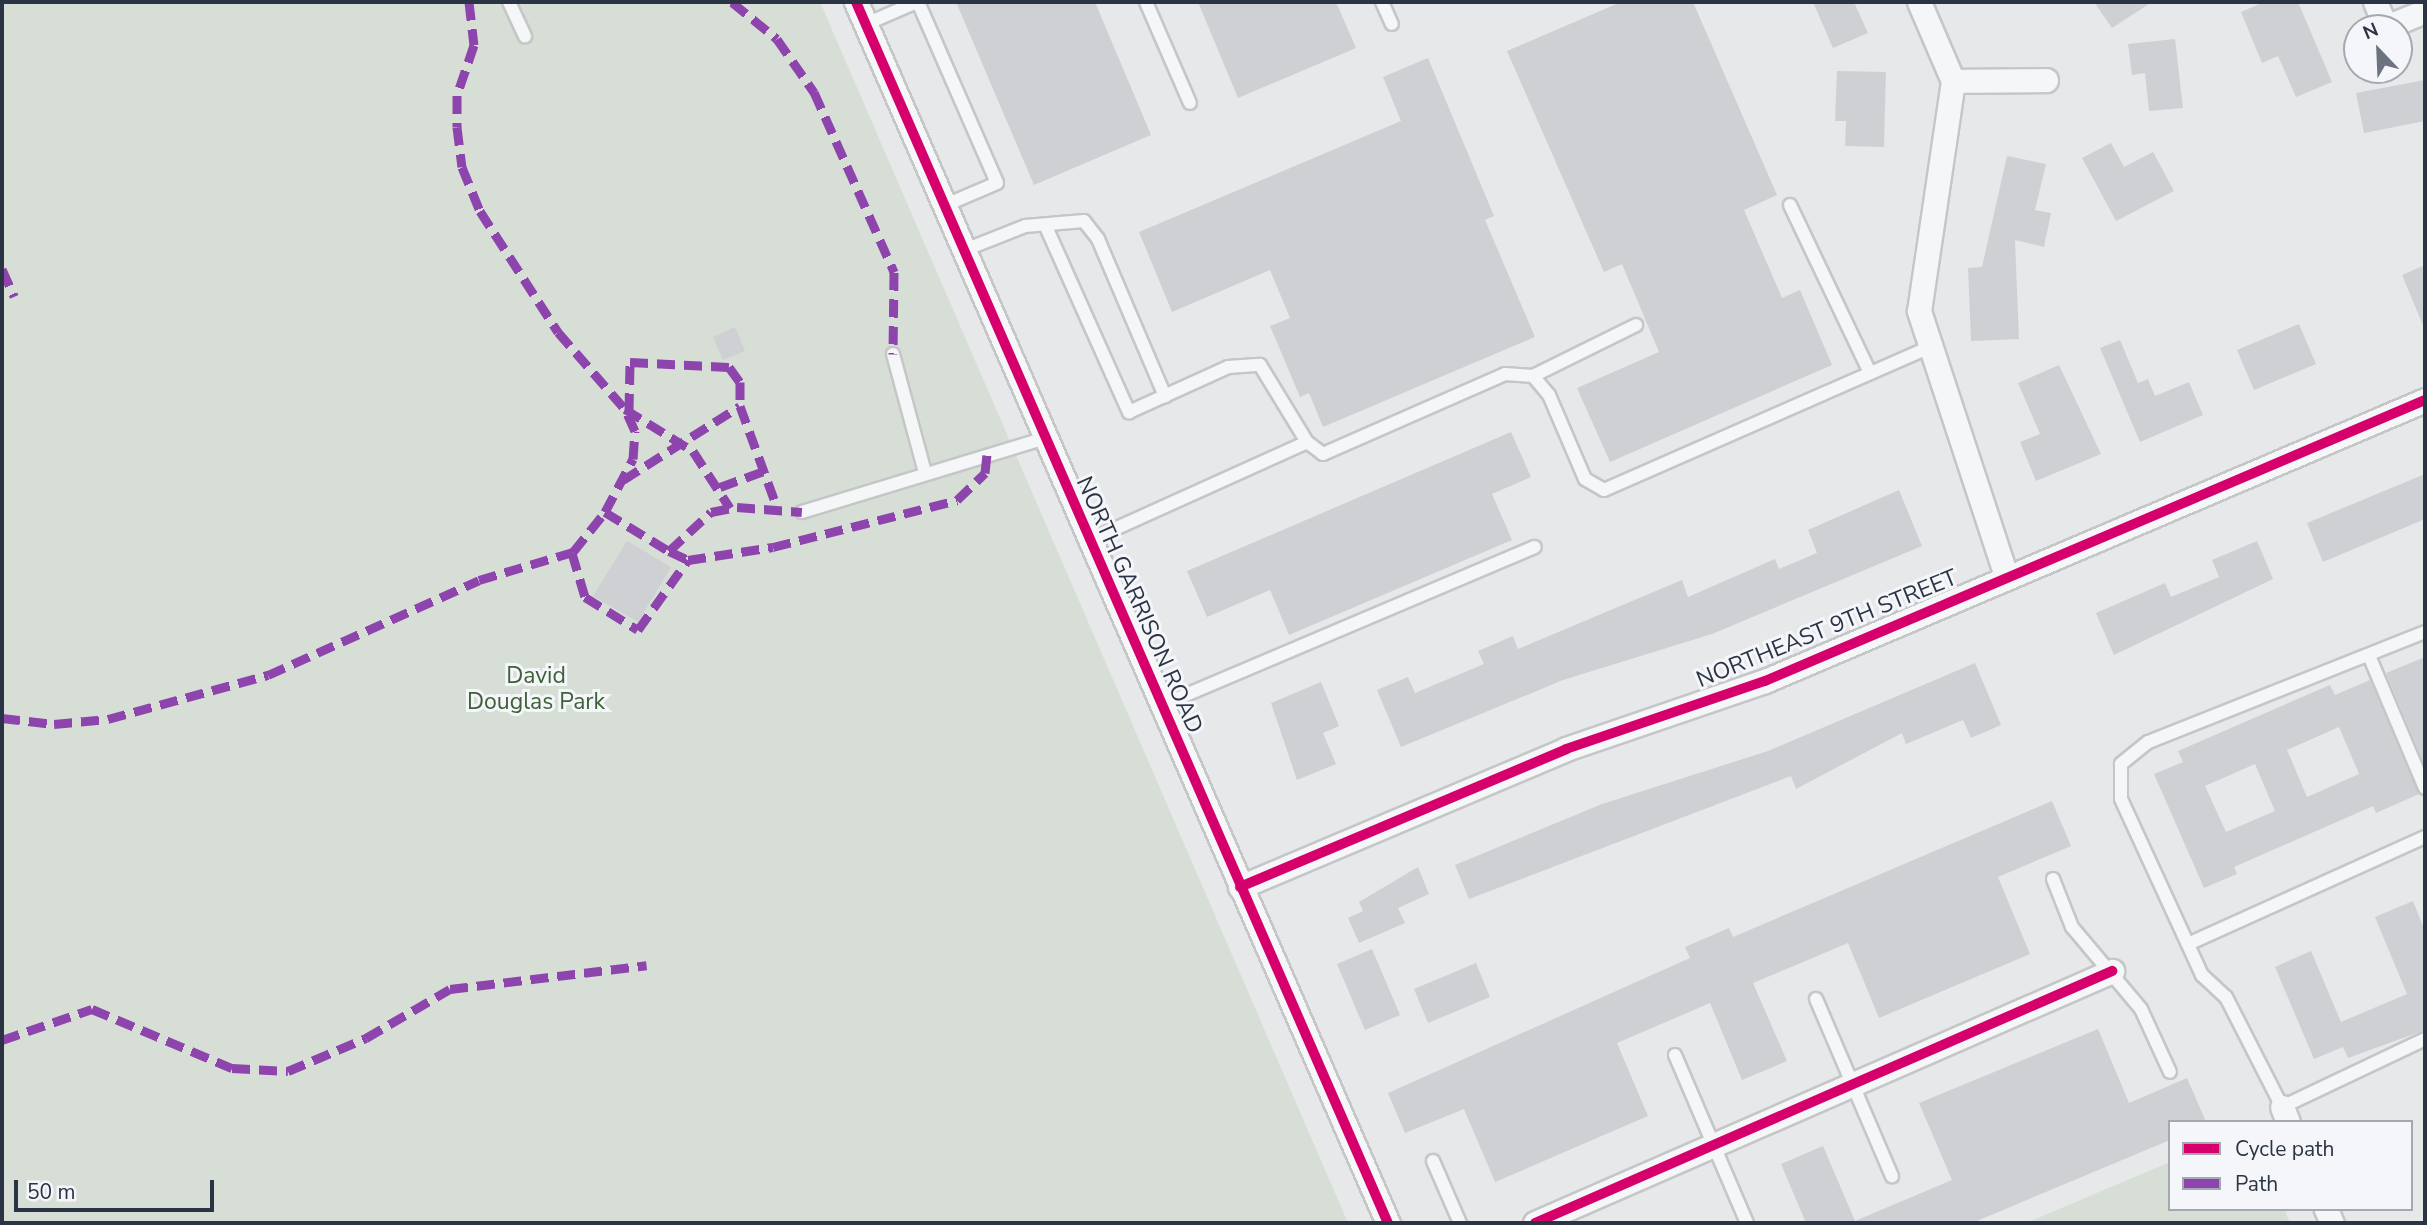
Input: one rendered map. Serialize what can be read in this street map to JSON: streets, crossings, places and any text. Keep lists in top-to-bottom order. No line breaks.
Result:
{"streets":{"street":["NORTH GARRISON ROAD","NORTHEAST 9TH STREET"]},"crossings":[["NORTH GARRISON ROAD","NORTHEAST 9TH STREET"]],"parks":["David Douglas Park"],"legend":["Cycle path","Path"],"scale_bar":"50 m","north":"top left"}
